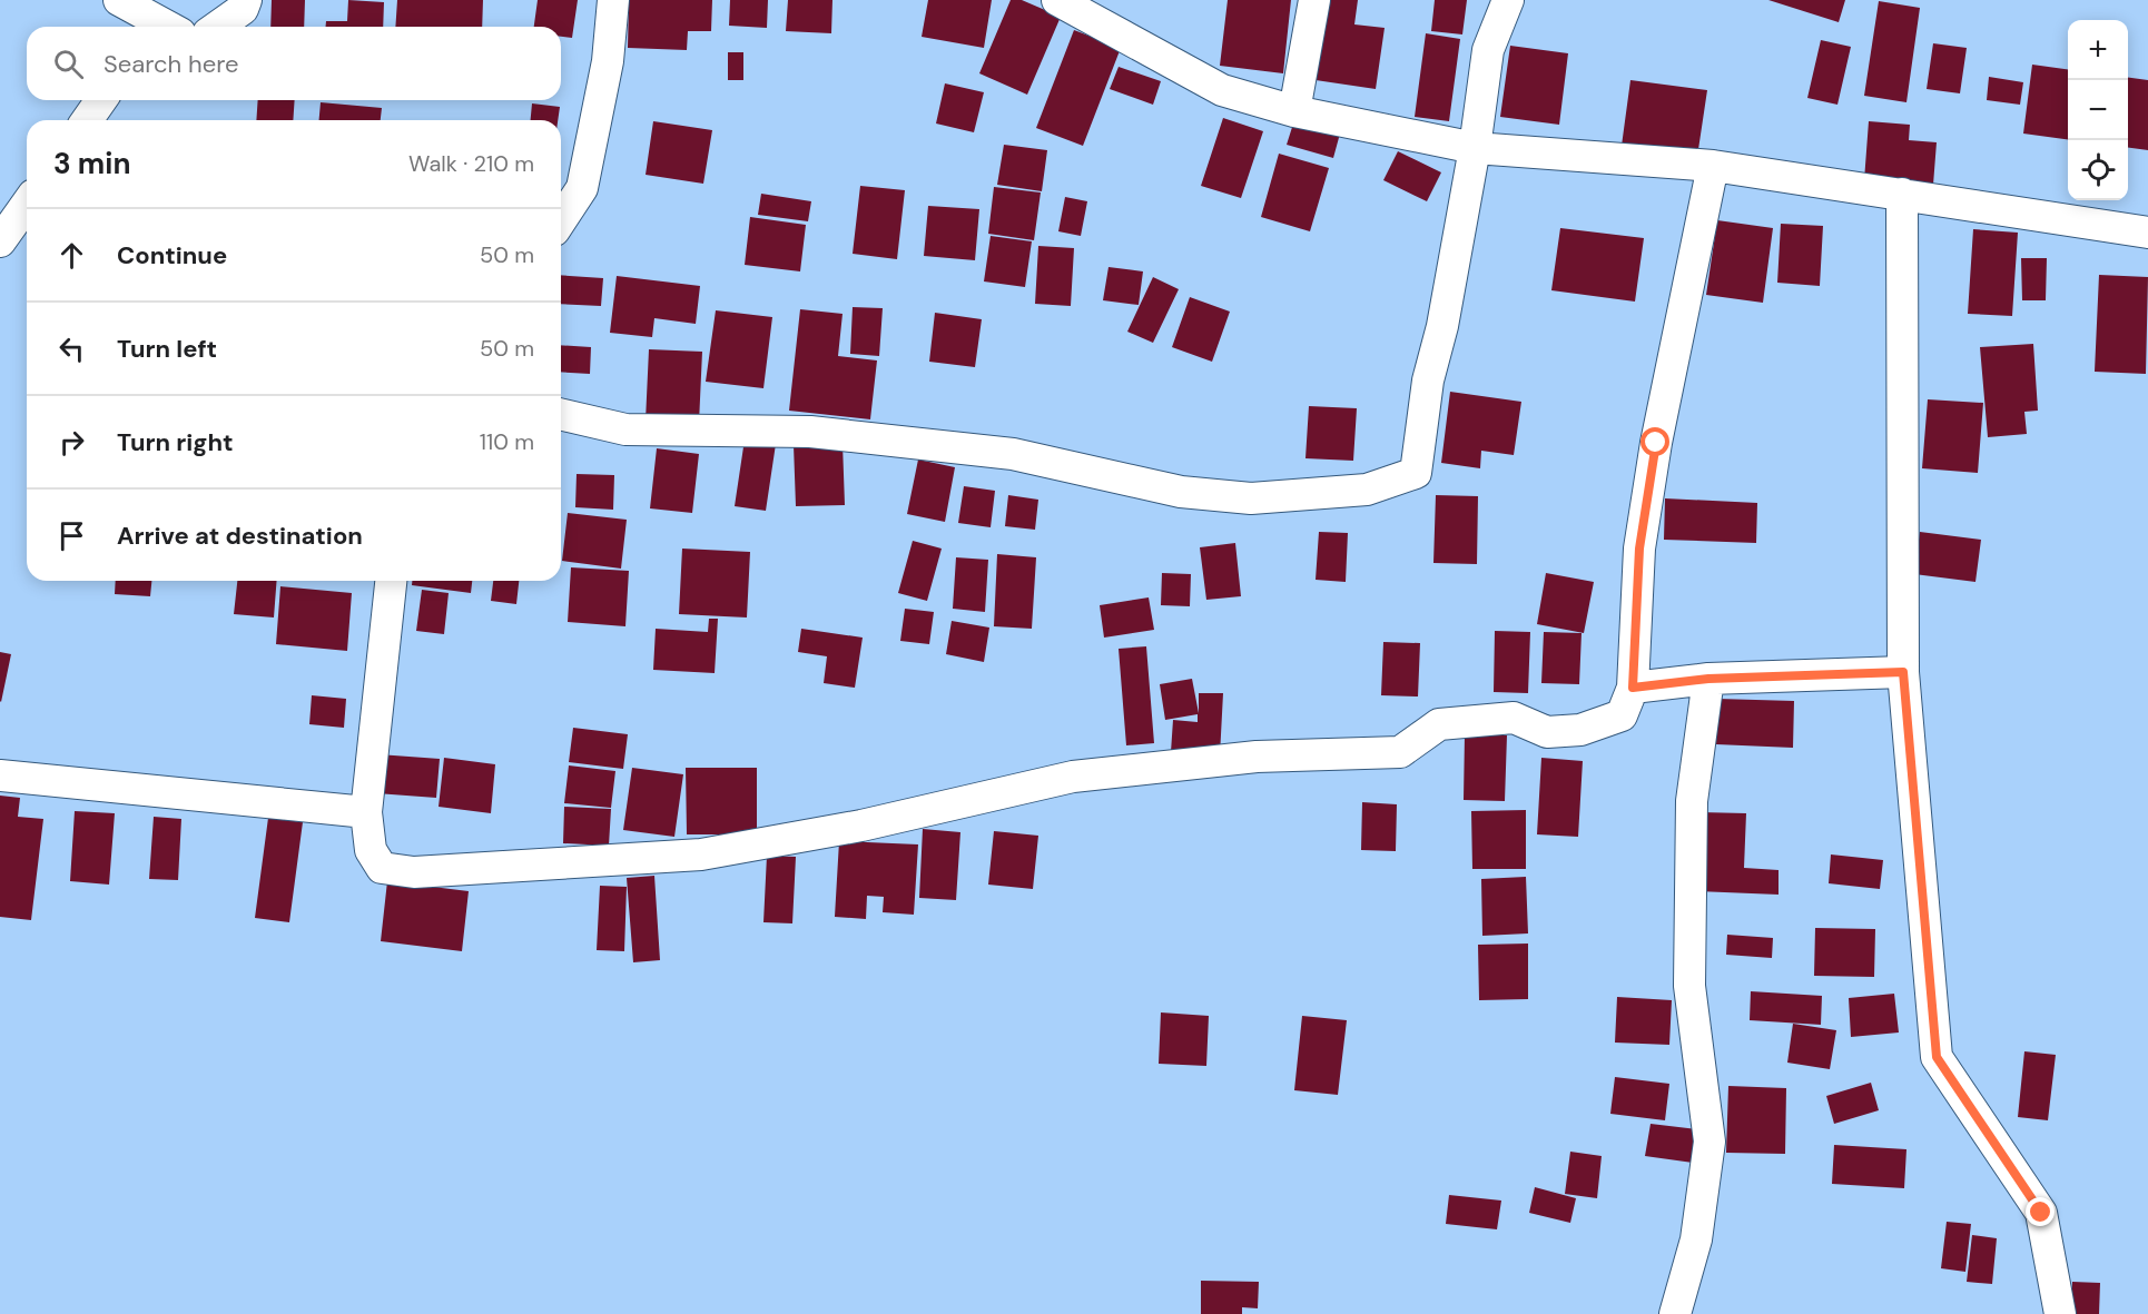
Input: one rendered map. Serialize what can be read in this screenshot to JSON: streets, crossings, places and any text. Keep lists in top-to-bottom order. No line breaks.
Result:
{"page":{"map_buttons":["+","−"],"search":"Search here","heading":["3 min","Walk · 210 m"],"list":[["Continue","50 m"],["Turn left","50 m"],["Turn right","110 m"],"Arrive at destination"]}}
